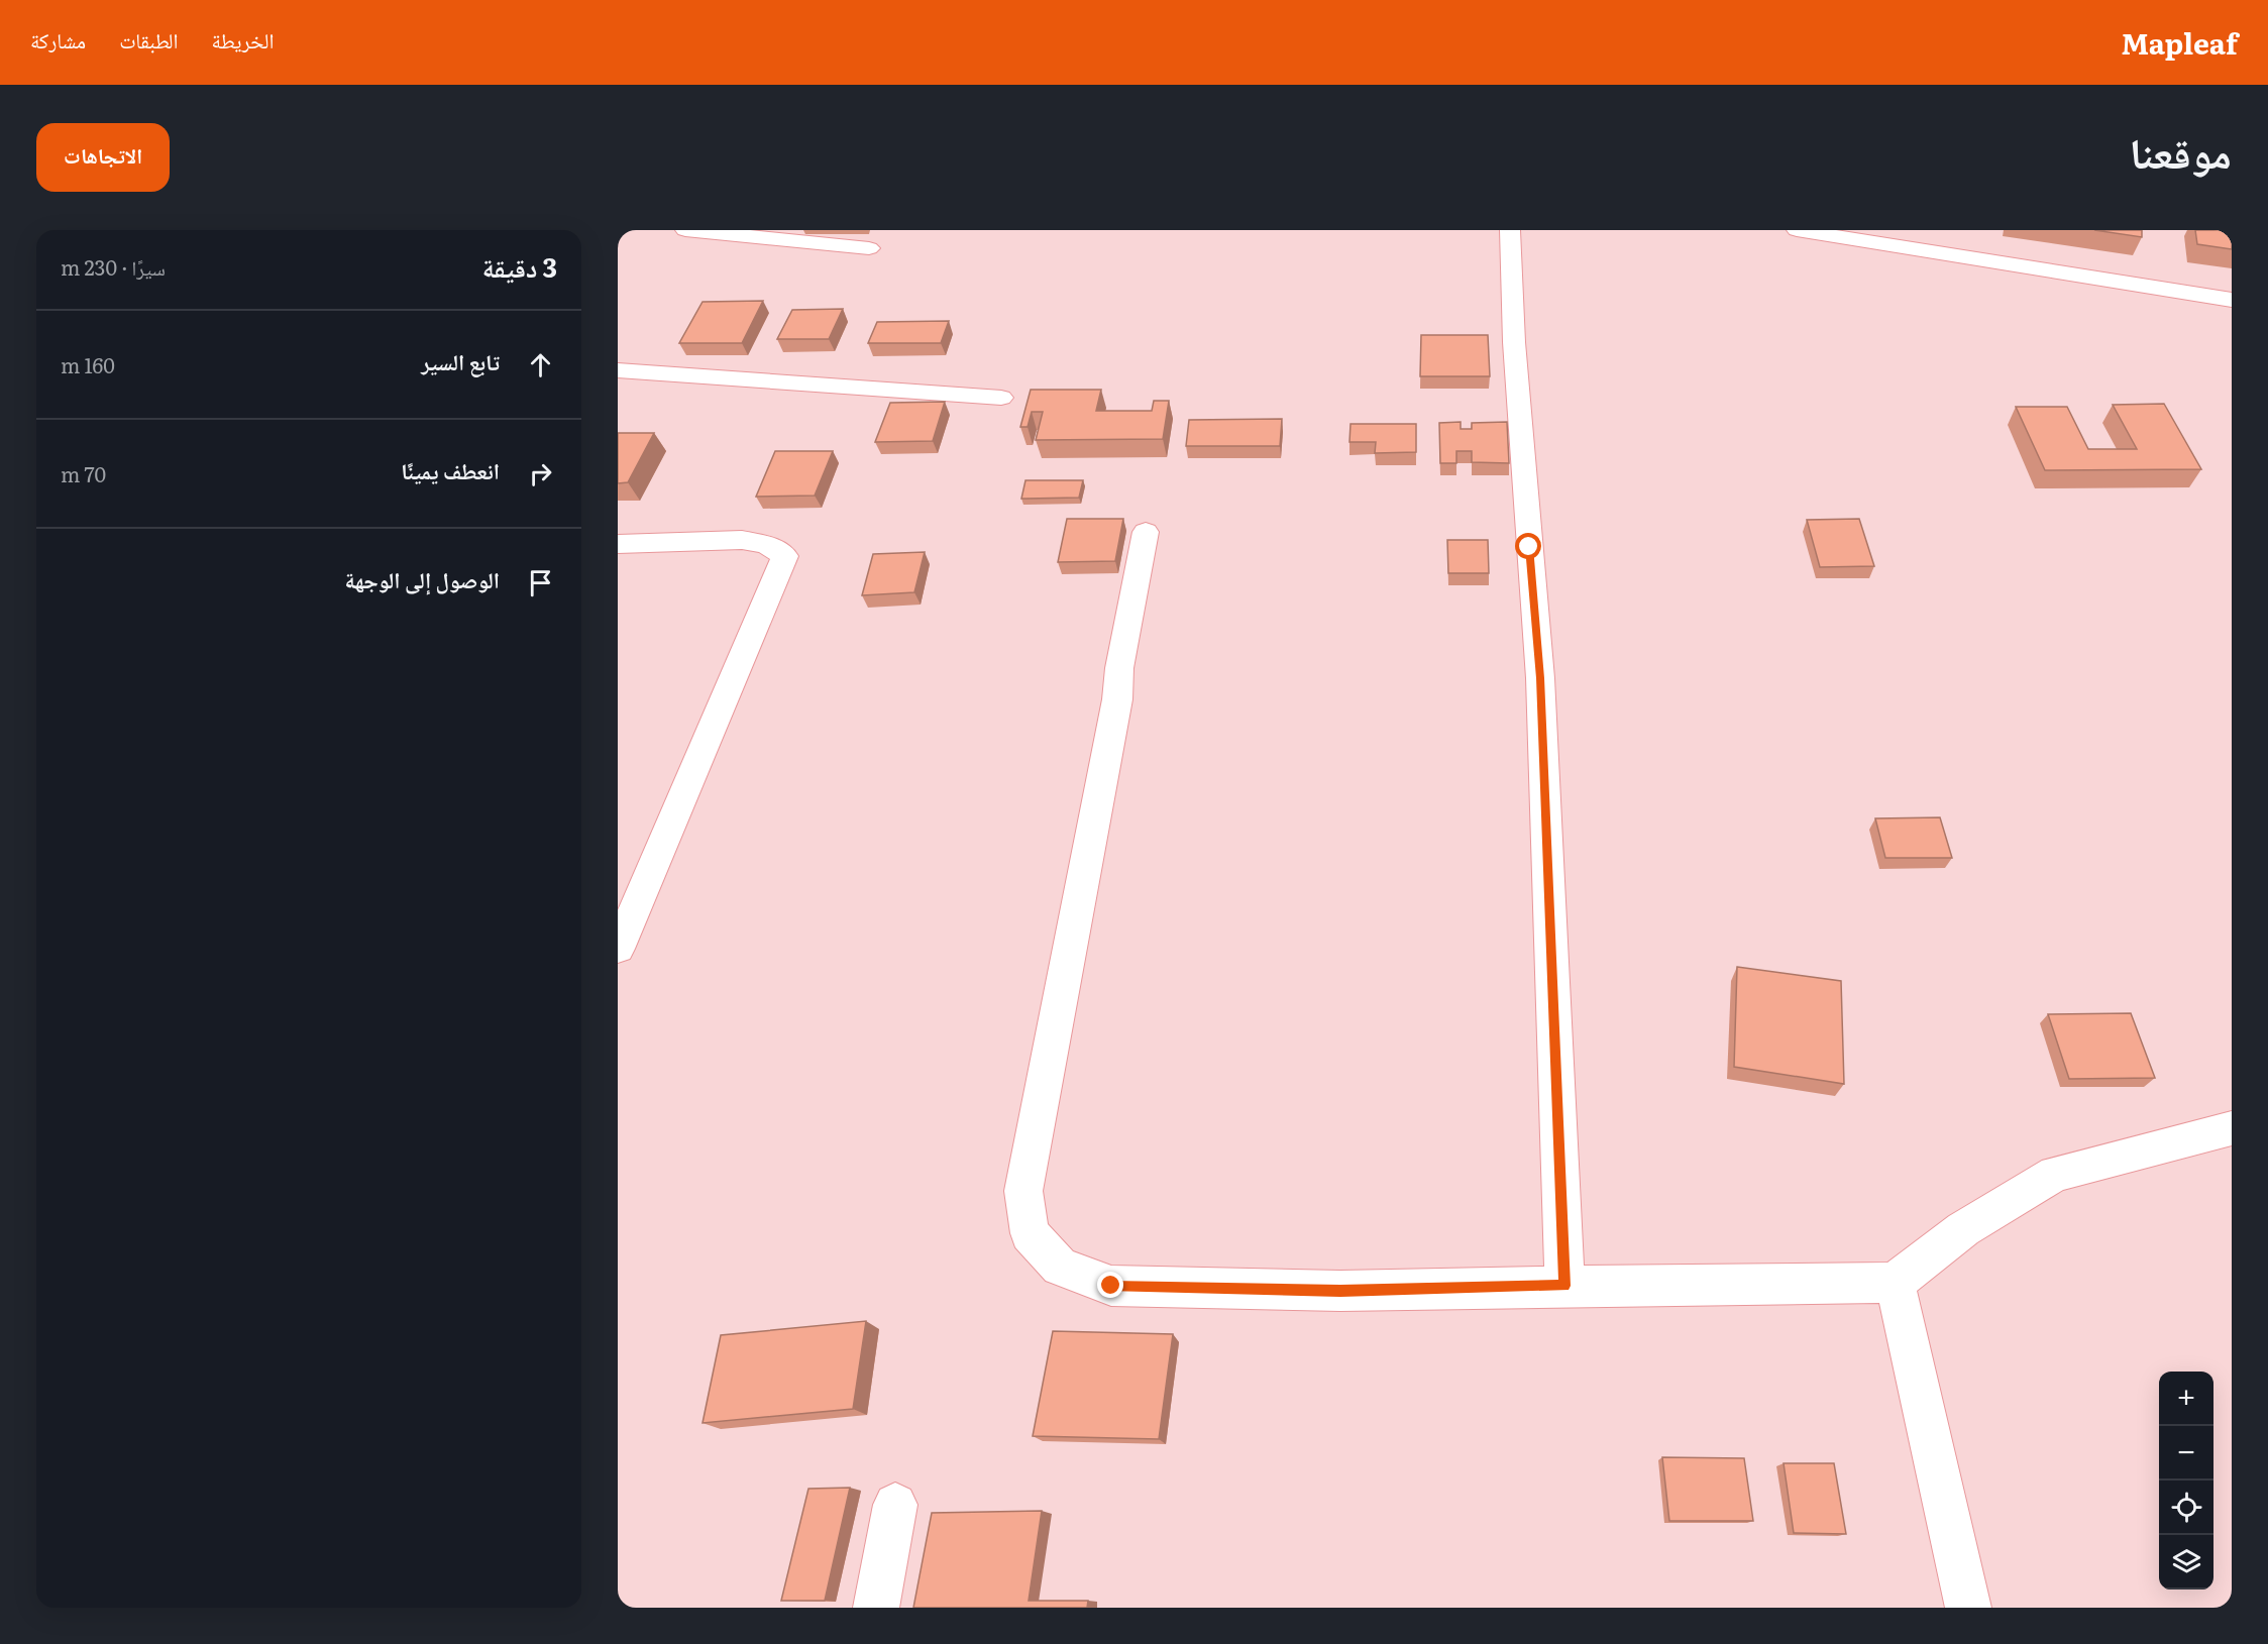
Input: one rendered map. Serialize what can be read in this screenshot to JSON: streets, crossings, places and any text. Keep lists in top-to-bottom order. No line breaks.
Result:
{"page":{"header":"Mapleaf","nav":["الخريطة","الطبقات","مشاركة"],"title":"موقعنا","buttons":"الاتجاهات","heading":["3 دقيقة","سيرًا · 230 m"],"list":[["تابع السير","160 m"],["انعطف يمينًا","70 m"],"الوصول إلى الوجهة"],"map_buttons":["+","−"]}}
